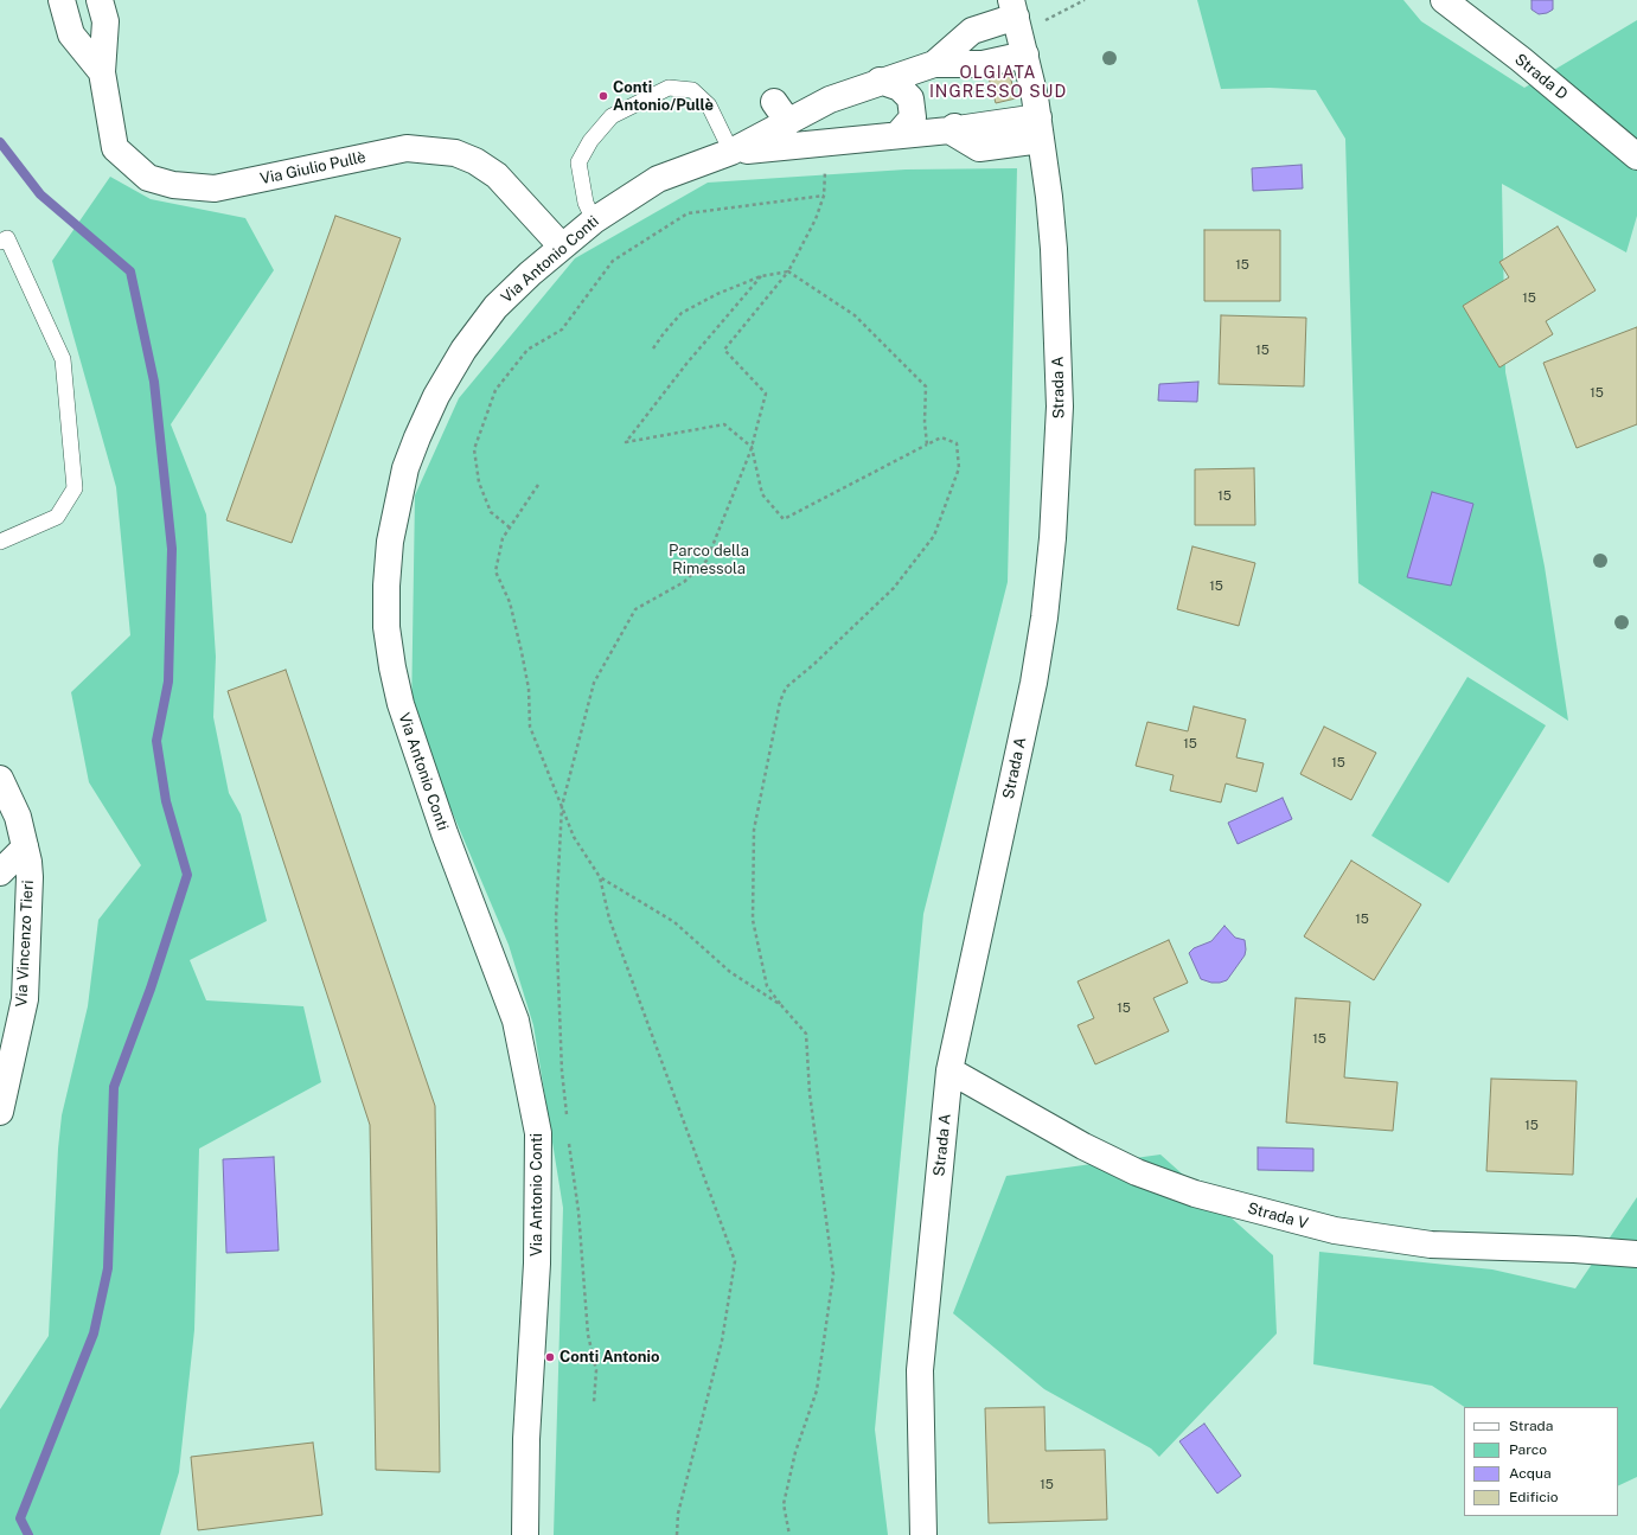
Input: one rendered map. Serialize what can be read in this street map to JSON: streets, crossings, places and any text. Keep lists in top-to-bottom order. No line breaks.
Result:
{"streets":{"street":["Strada D","Via Giulio Pullè","Via Antonio Conti","Strada A","Via Vincenzo Tieri","Strada V"]},"crossings":[["Via Giulio Pullè","Via Antonio Conti"],["Strada A","Strada V"]],"districts":["OLGIATA INGRESSO SUD"],"parks":["Parco della Rimessola"],"places":["Conti Antonio/Pullè","Conti Antonio"],"house_numbers":["15","15","15","15","15","15","15","15","15","15","15","15","15"],"legend":["Strada","Parco","Acqua","Edificio"]}
